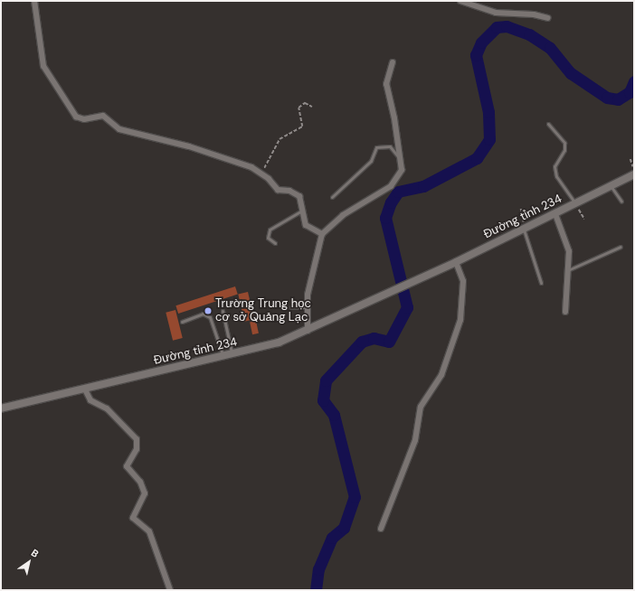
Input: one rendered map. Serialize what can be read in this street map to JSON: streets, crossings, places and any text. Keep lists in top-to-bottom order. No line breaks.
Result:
{"streets":{"main road":["Đường tỉnh 234"]},"places":["Trường Trung học cơ sở Quảng Lạc"],"north":"top right"}
